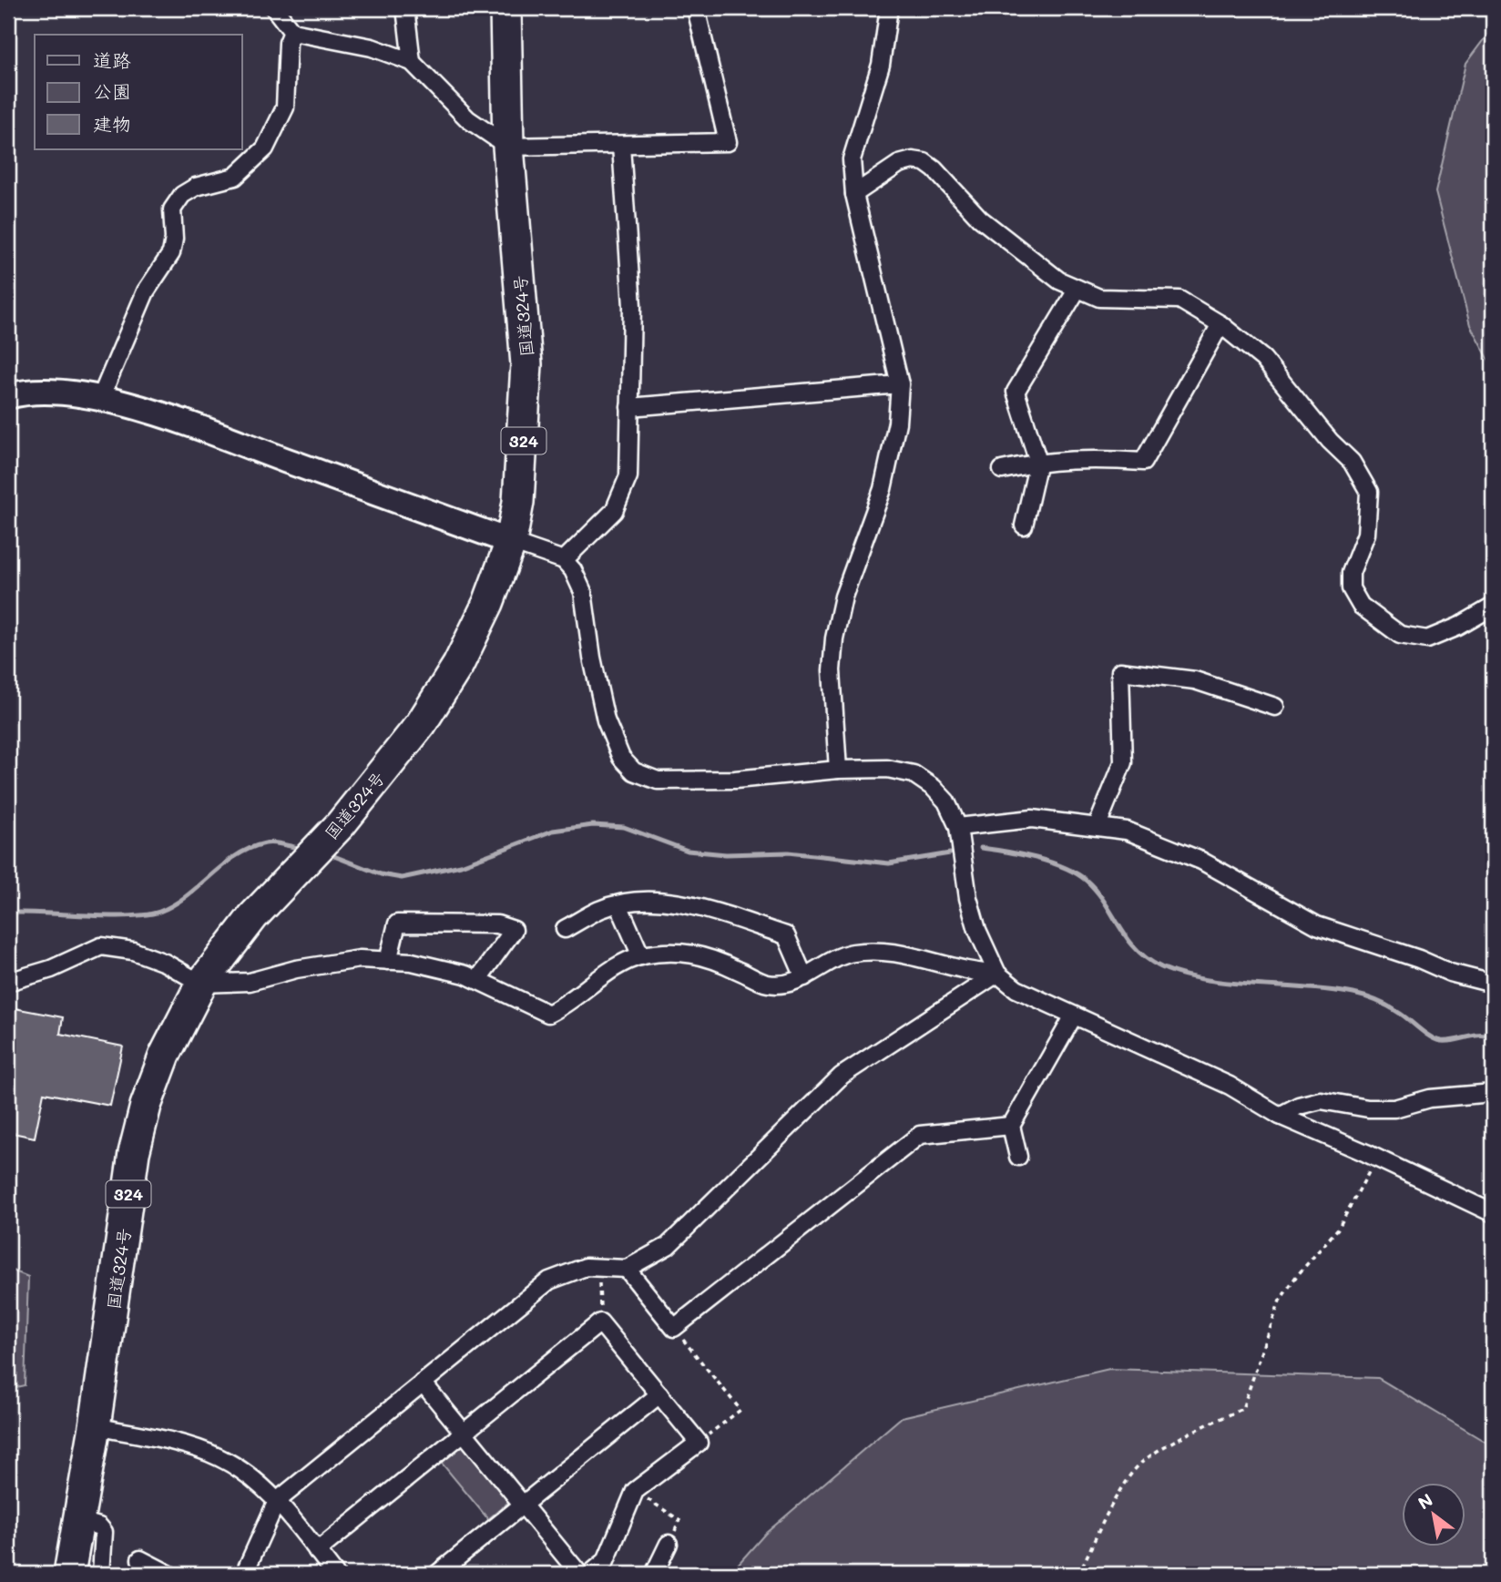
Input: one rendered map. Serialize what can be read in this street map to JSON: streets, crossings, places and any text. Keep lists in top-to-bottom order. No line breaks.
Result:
{"streets":{"highway":["国道324号","324"]},"legend":["道路","公園","建物"],"north":"top left"}
